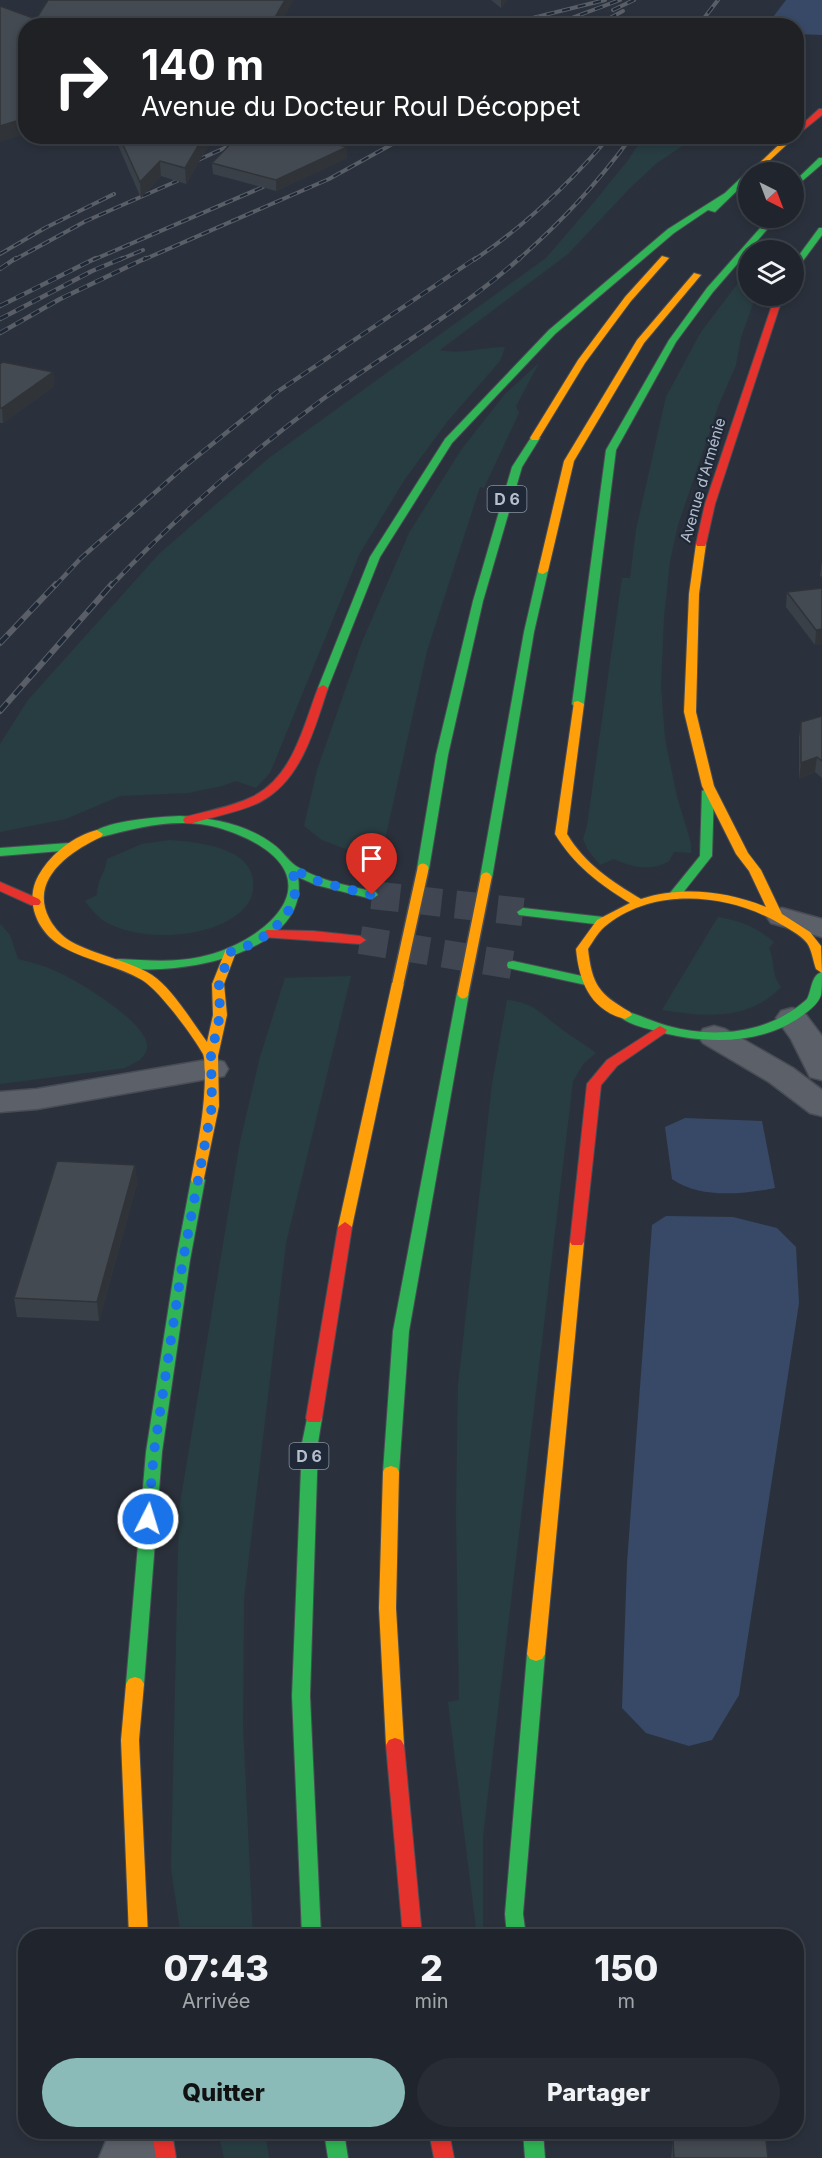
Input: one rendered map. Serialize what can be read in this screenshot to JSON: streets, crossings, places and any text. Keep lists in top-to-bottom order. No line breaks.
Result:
{"streets":{"main road":["Avenue d'Arménie","D 6"]},"north":"bottom right","page":{"turn":["140 m","Avenue du Docteur Roul Décoppet"],"eta":["07:43","Arrivée","2","min","150","m"],"buttons":["Quitter","Partager"]}}
